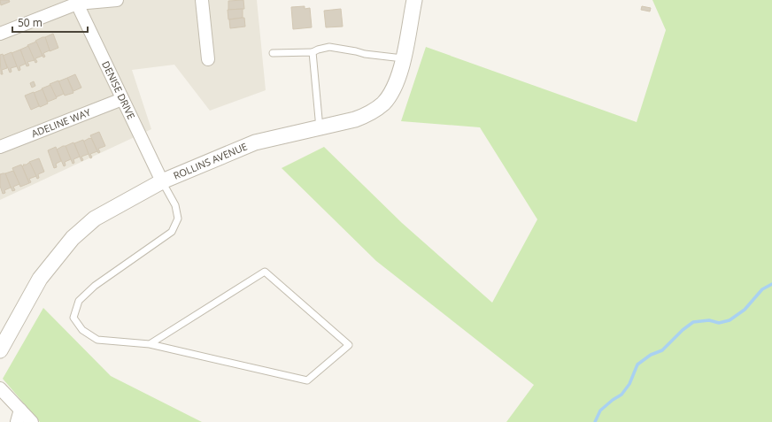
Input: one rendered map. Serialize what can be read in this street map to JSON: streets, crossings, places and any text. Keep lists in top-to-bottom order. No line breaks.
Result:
{"streets":{"street":["DENISE DRIVE","ADELINE WAY","ROLLINS AVENUE"]},"crossings":[["DENISE DRIVE","ADELINE WAY"],["DENISE DRIVE","ROLLINS AVENUE"]],"scale_bar":"50 m"}
